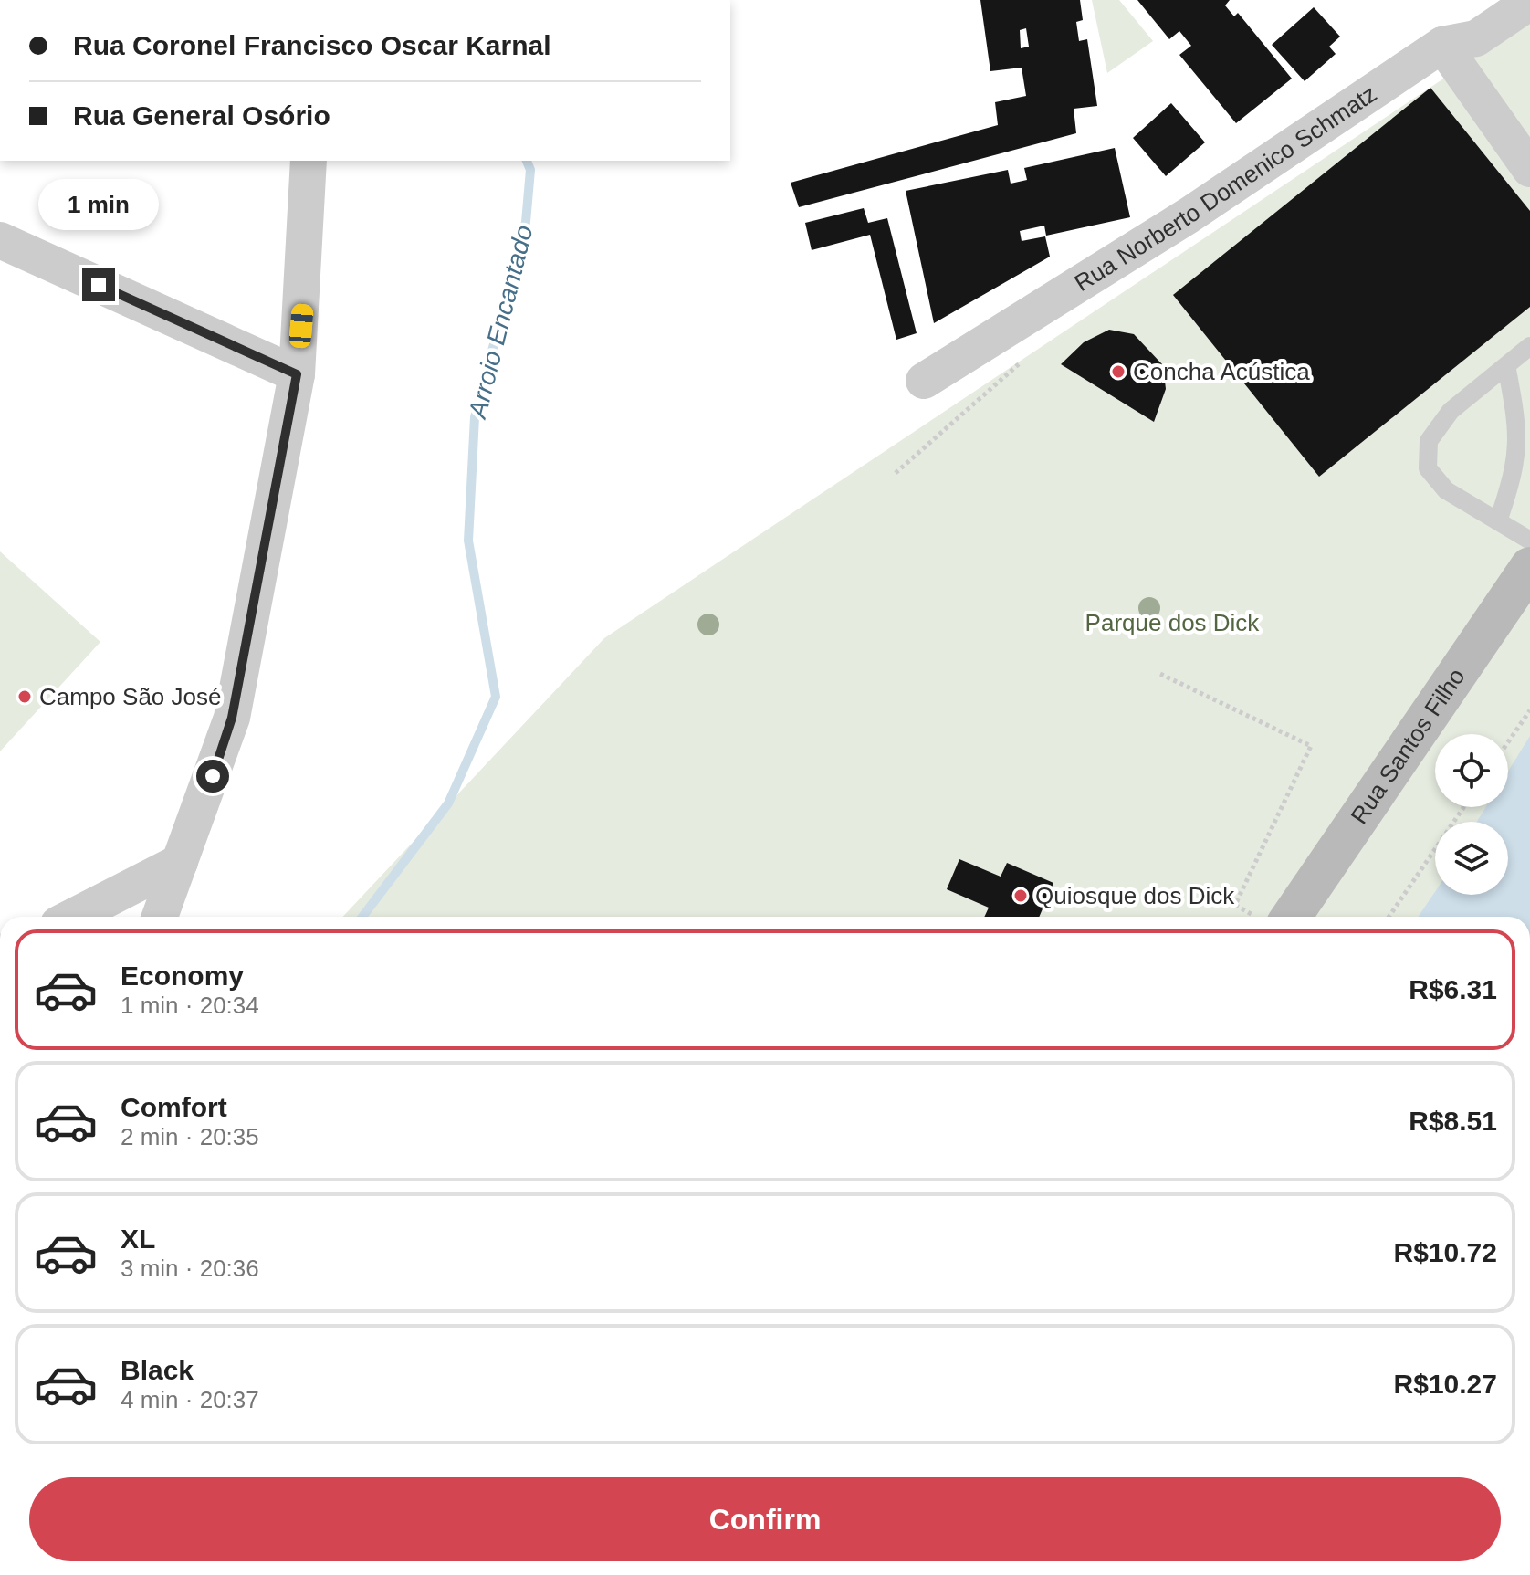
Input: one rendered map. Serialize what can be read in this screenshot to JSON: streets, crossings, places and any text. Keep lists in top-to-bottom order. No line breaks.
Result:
{"streets":{"street":["Rua Norberto Domenico Schmatz","Rua Santos Filho"]},"water":["Arroio Encantado"],"parks":["Parque dos Dick"],"places":["Concha Acústica","Campo São José","Quiosque dos Dick"],"page":{"banner":["Rua Coronel Francisco Oscar Karnal","Rua General Osório"],"bubble":"1 min","list":[{"name":"Economy","note":"1 min · 20:34","value":"R$6.31"},{"name":"Comfort","note":"2 min · 20:35","value":"R$8.51"},{"name":"XL","note":"3 min · 20:36","value":"R$10.72"},{"name":"Black","note":"4 min · 20:37","value":"R$10.27"}],"buttons":"Confirm"}}
